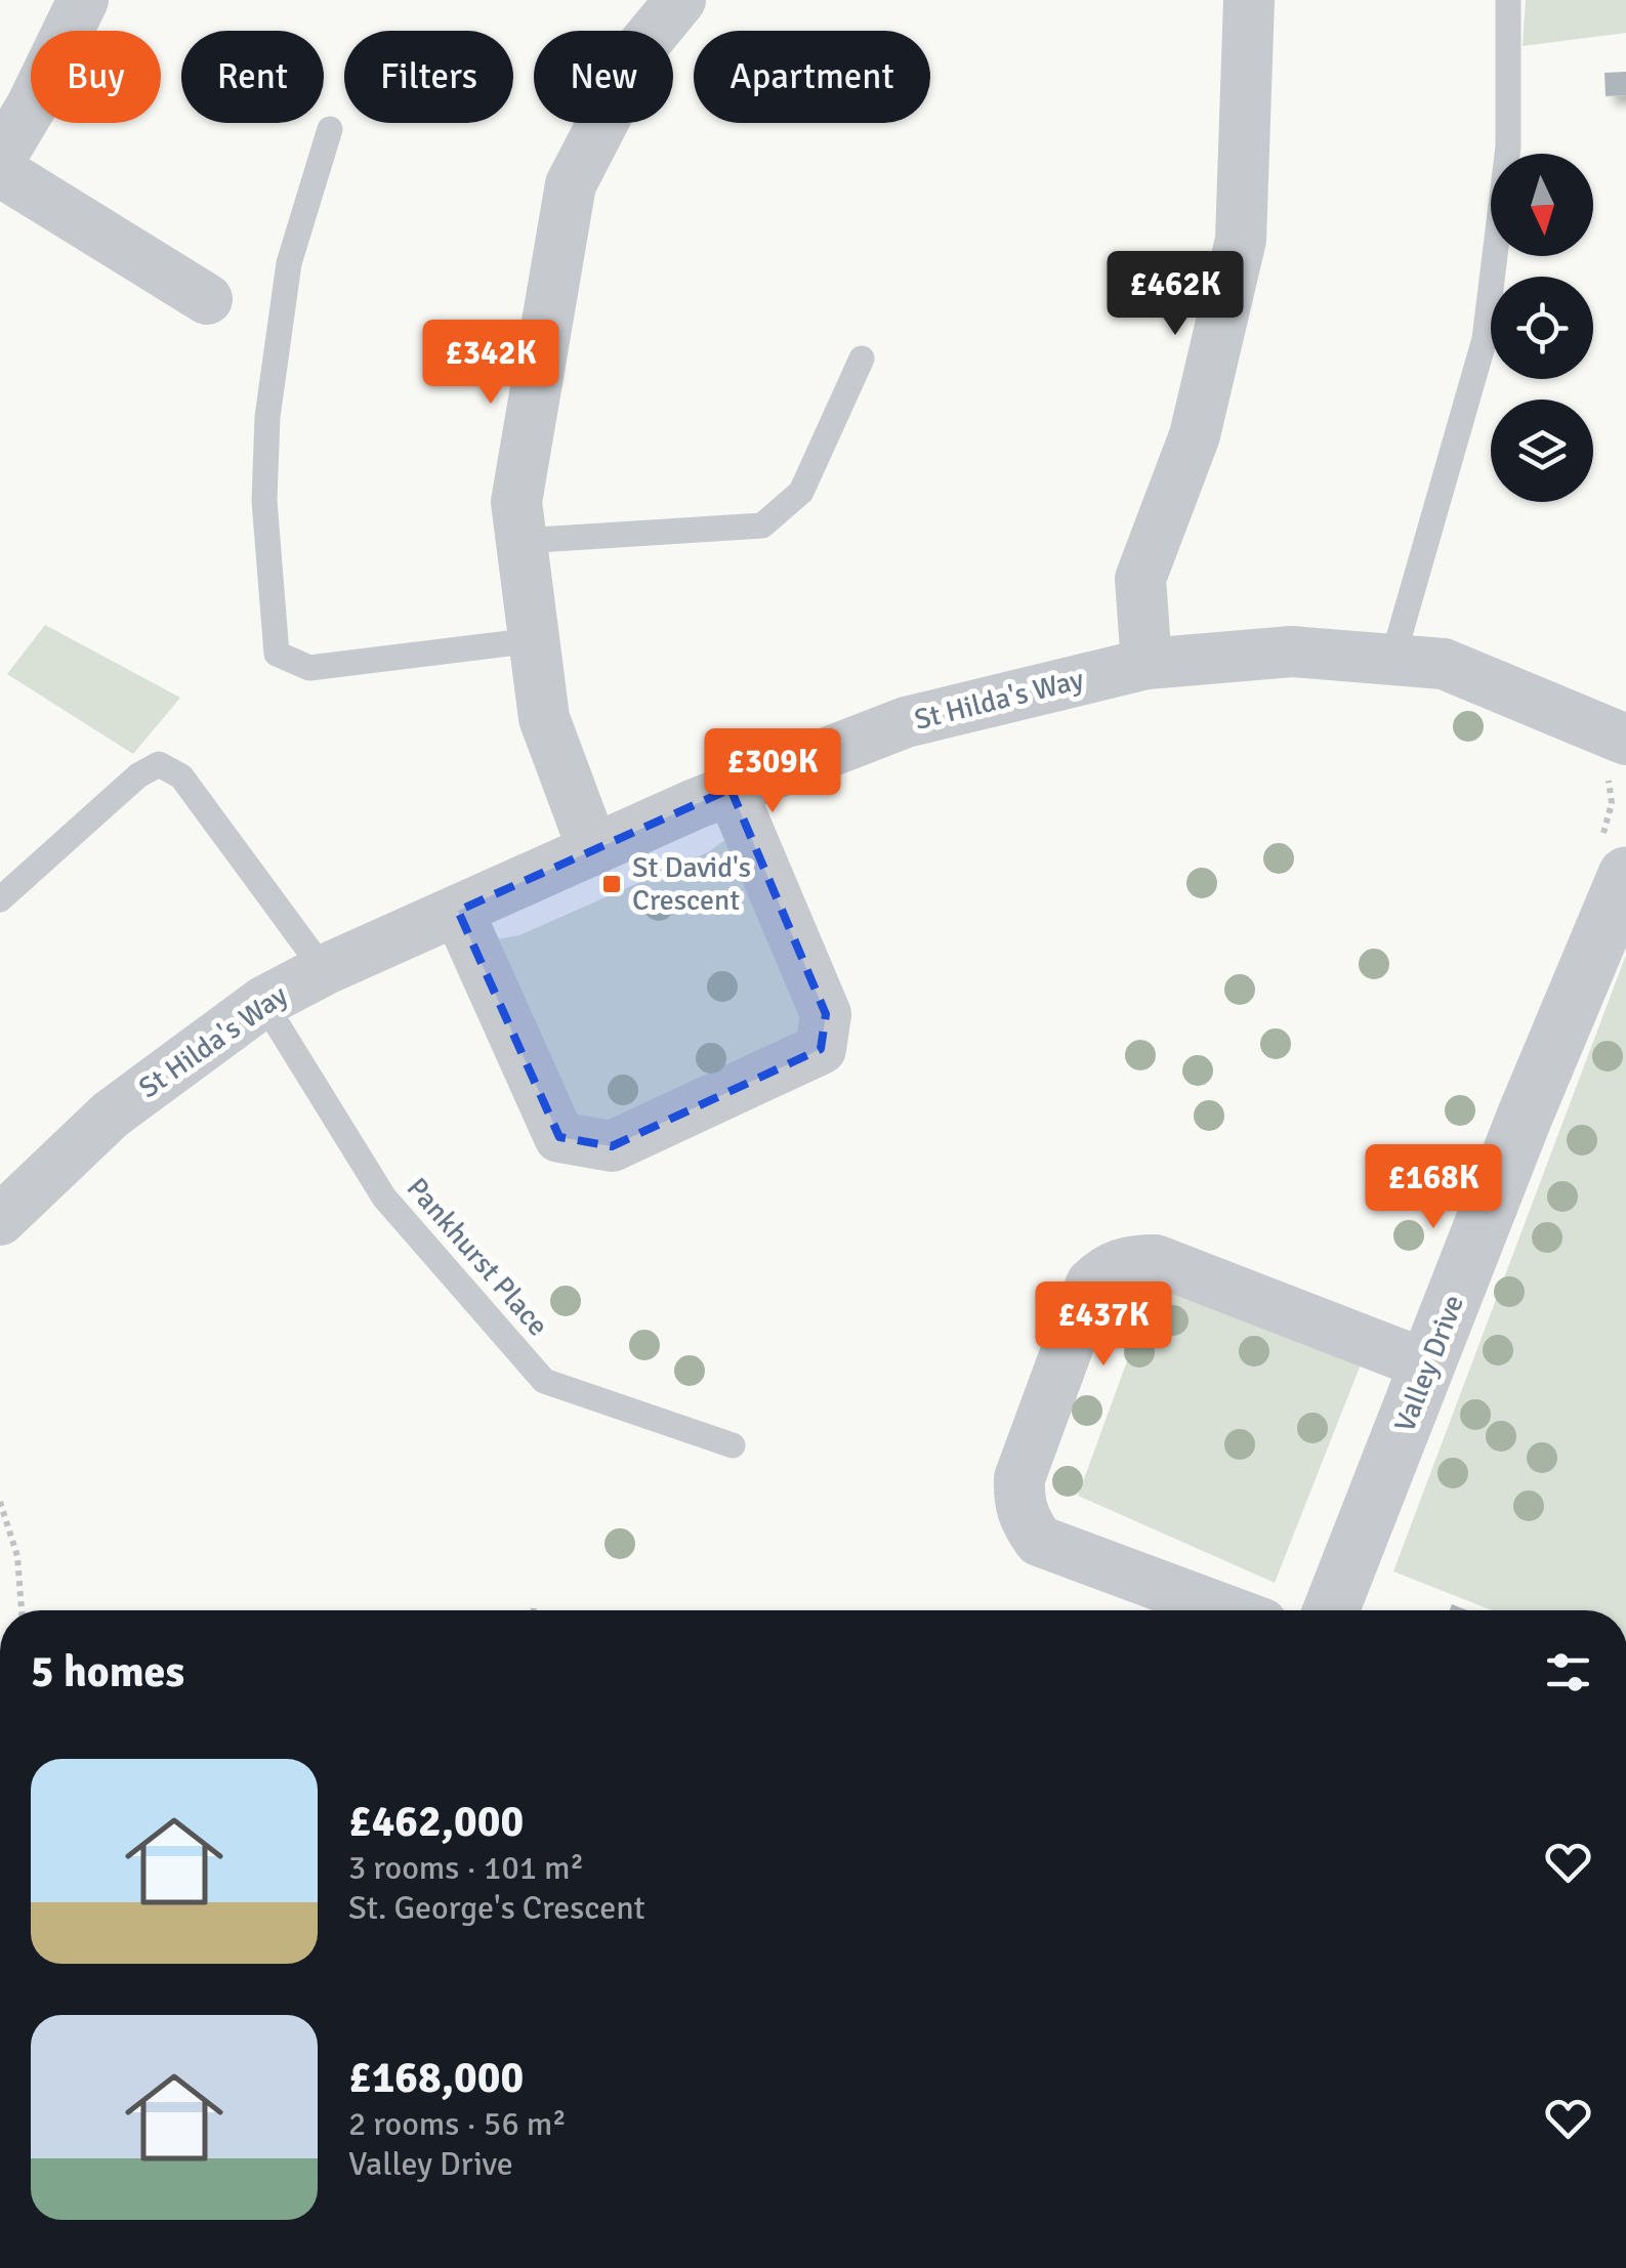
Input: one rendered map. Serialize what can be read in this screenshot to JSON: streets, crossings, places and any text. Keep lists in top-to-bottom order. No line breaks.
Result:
{"streets":{"street":["St Hilda's Way","Valley Drive"],"lane":["Pankhurst Place"]},"crossings":[["St Hilda's Way","Pankhurst Place"]],"places":{"transit":["St David's Crescent"]},"north":"bottom","page":{"chip":["Buy","Rent","Filters","New","Apartment"],"price":["£462K","£342K","£309K","£168K","£437K"],"heading":"5 homes","list":[{"name":"£462,000","note":"3 rooms · 101 m² · St. George's Crescent"},{"name":"£168,000","note":"2 rooms · 56 m² · Valley Drive"}]}}
